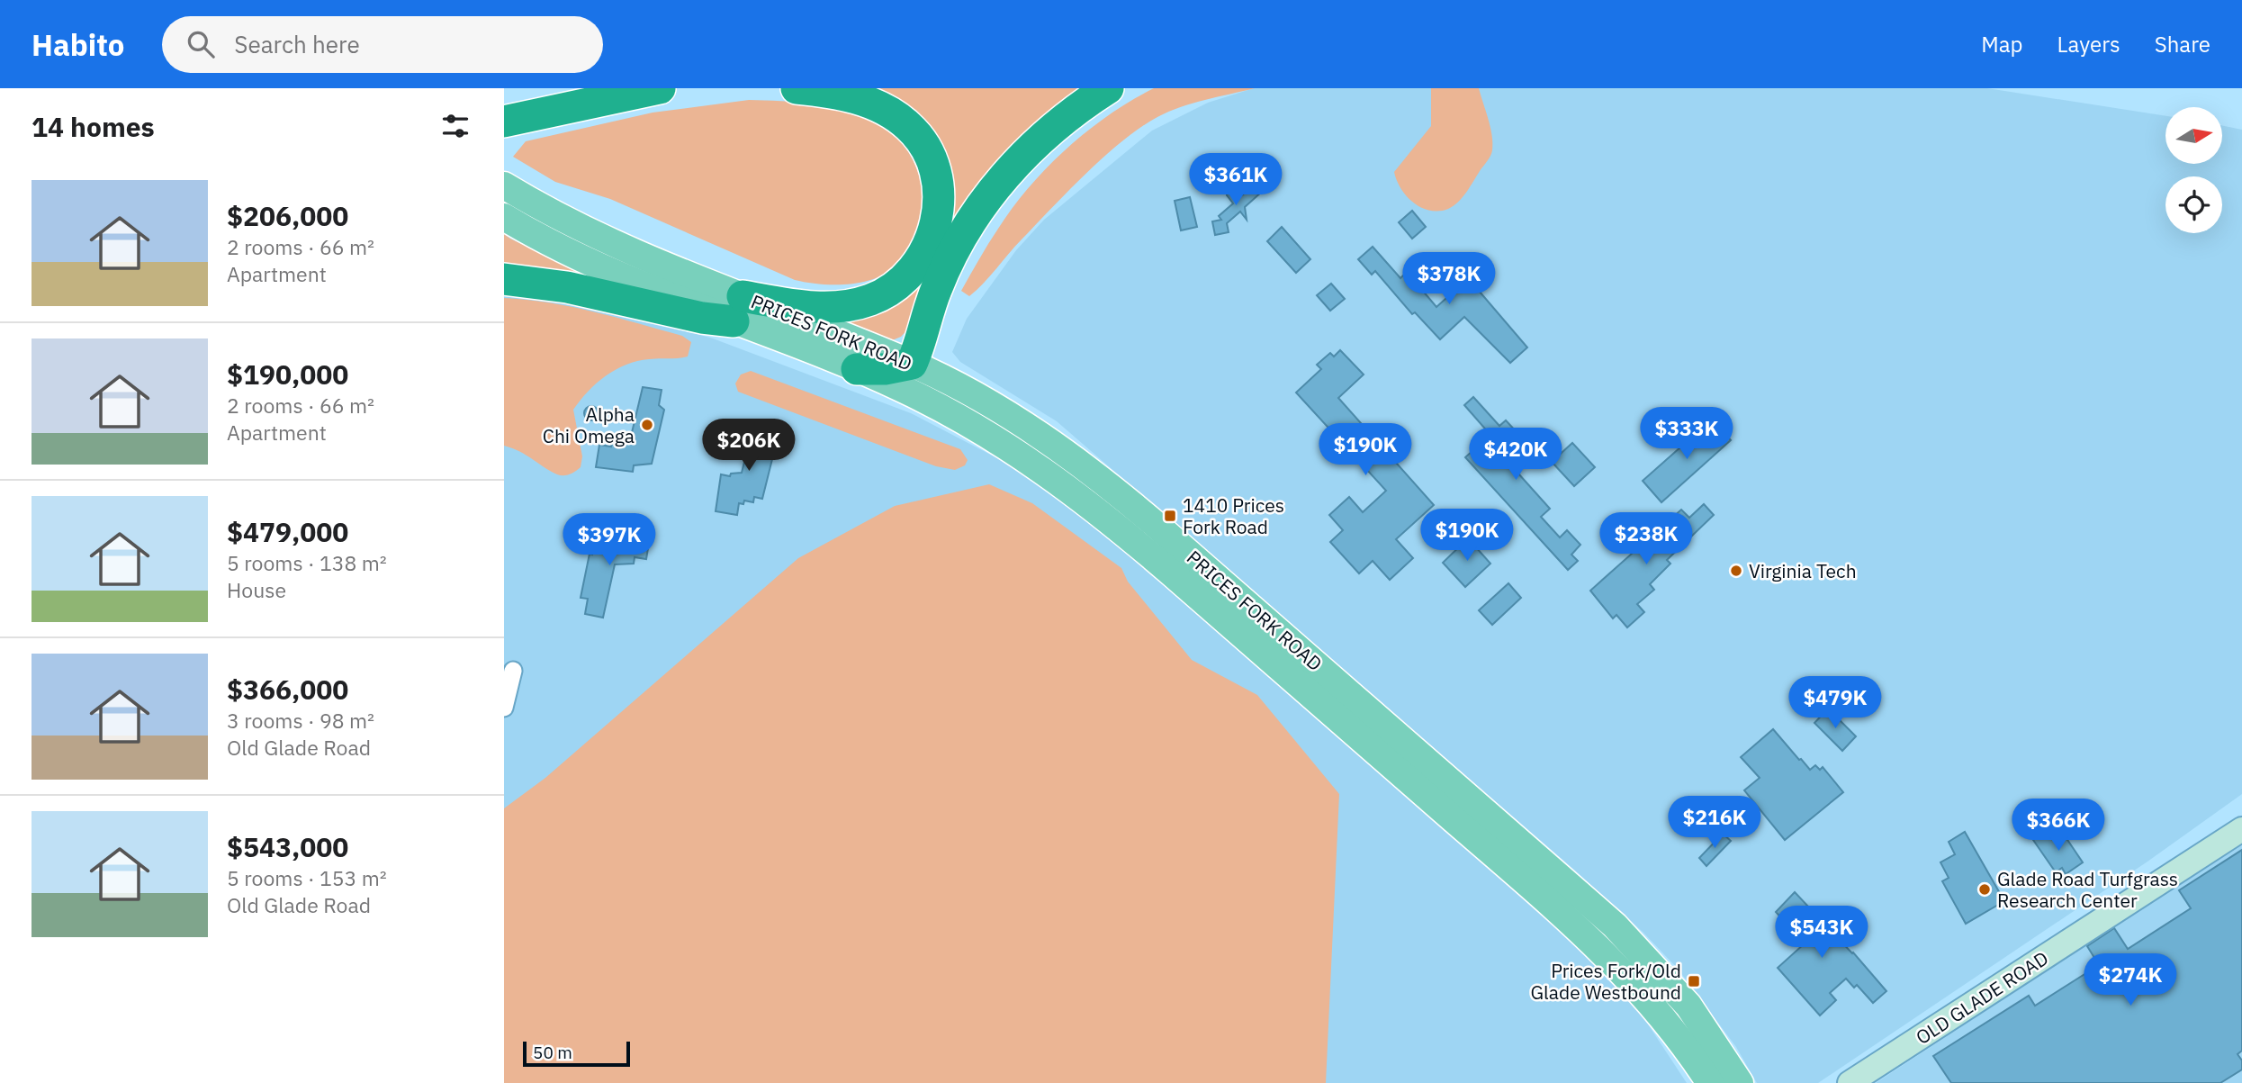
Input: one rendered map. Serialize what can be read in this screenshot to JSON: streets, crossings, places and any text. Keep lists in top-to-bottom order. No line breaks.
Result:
{"streets":{"main road":["PRICES FORK ROAD"],"street":["OLD GLADE ROAD"]},"places":{"other":["Alpha Chi Omega","Virginia Tech","Glade Road Turfgrass Research Center"],"transit":["1410 Prices Fork Road","Prices Fork/Old Glade Westbound"]},"scale_bar":"50 m","north":"right","page":{"header":"Habito","search":"Search here","nav":["Map","Layers","Share"],"heading":"14 homes","price":["$361K","$378K","$333K","$206K","$190K","$420K","$190K","$238K","$397K","$479K","$216K","$366K","$543K","$274K"],"list":[{"name":"$206,000","note":"2 rooms · 66 m² · Apartment"},{"name":"$190,000","note":"2 rooms · 66 m² · Apartment"},{"name":"$479,000","note":"5 rooms · 138 m² · House"},{"name":"$366,000","note":"3 rooms · 98 m² · Old Glade Road"},{"name":"$543,000","note":"5 rooms · 153 m² · Old Glade Road"}],"scale":"50 m"}}
